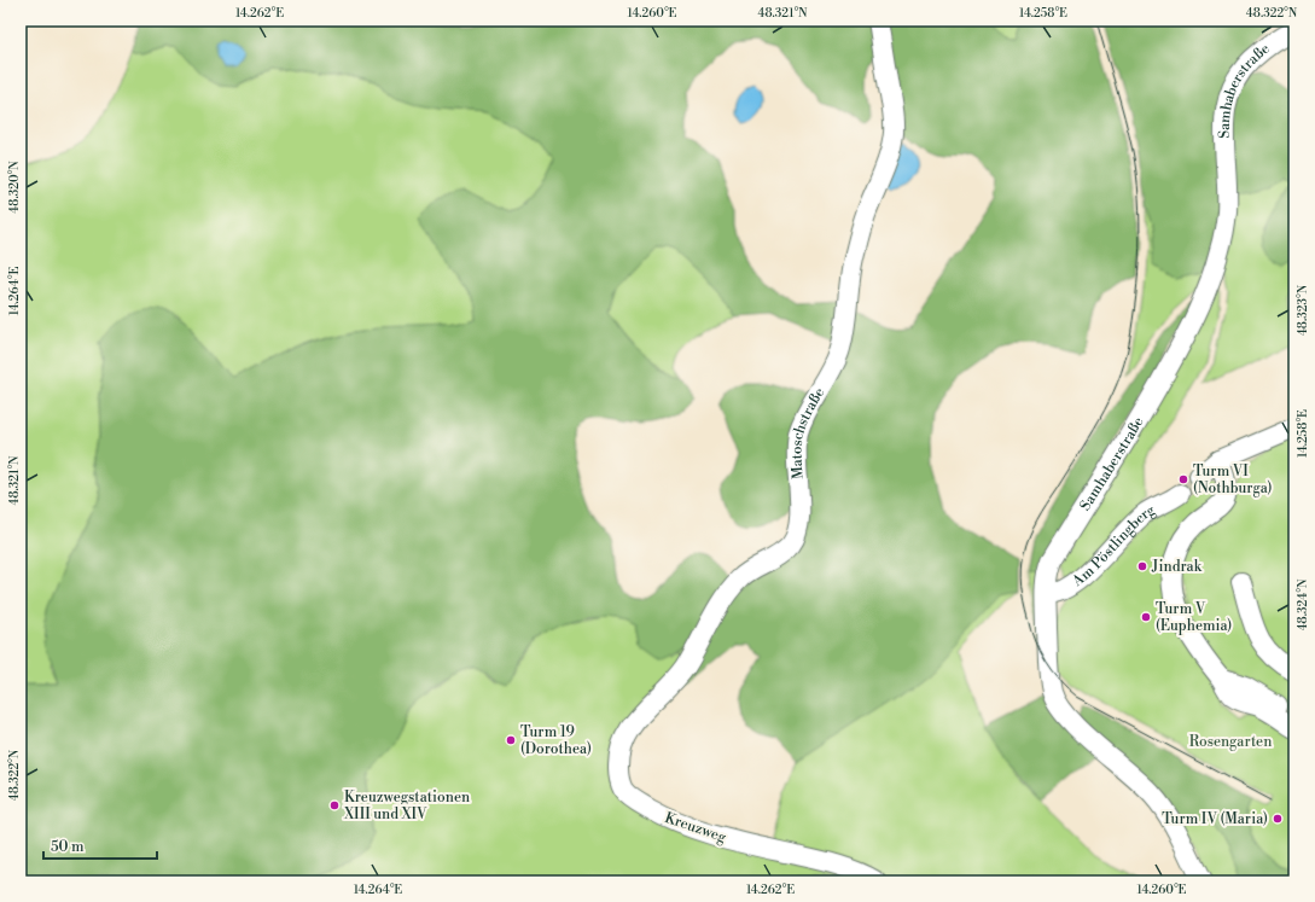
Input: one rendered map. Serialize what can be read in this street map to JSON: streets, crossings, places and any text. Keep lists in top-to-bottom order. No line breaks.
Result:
{"streets":{"street":["Samhaberstraße","Matoschstraße","Am Pöstlingberg","Kreuzweg"]},"crossings":[["Samhaberstraße","Am Pöstlingberg"],["Matoschstraße","Kreuzweg"]],"parks":["Rosengarten"],"places":["Turm VI (Nothburga)","Jindrak","Turm V (Euphemia)","Turm 19 (Dorothea)","Kreuzwegstationen XIII und XIV","Turm IV (Maria)"],"scale_bar":"50 m","coordinates":["14.262°E","14.260°E","48.321°N","14.258°E","48.322°N","48.320°N","14.264°E","48.323°N","48.324°N"]}
